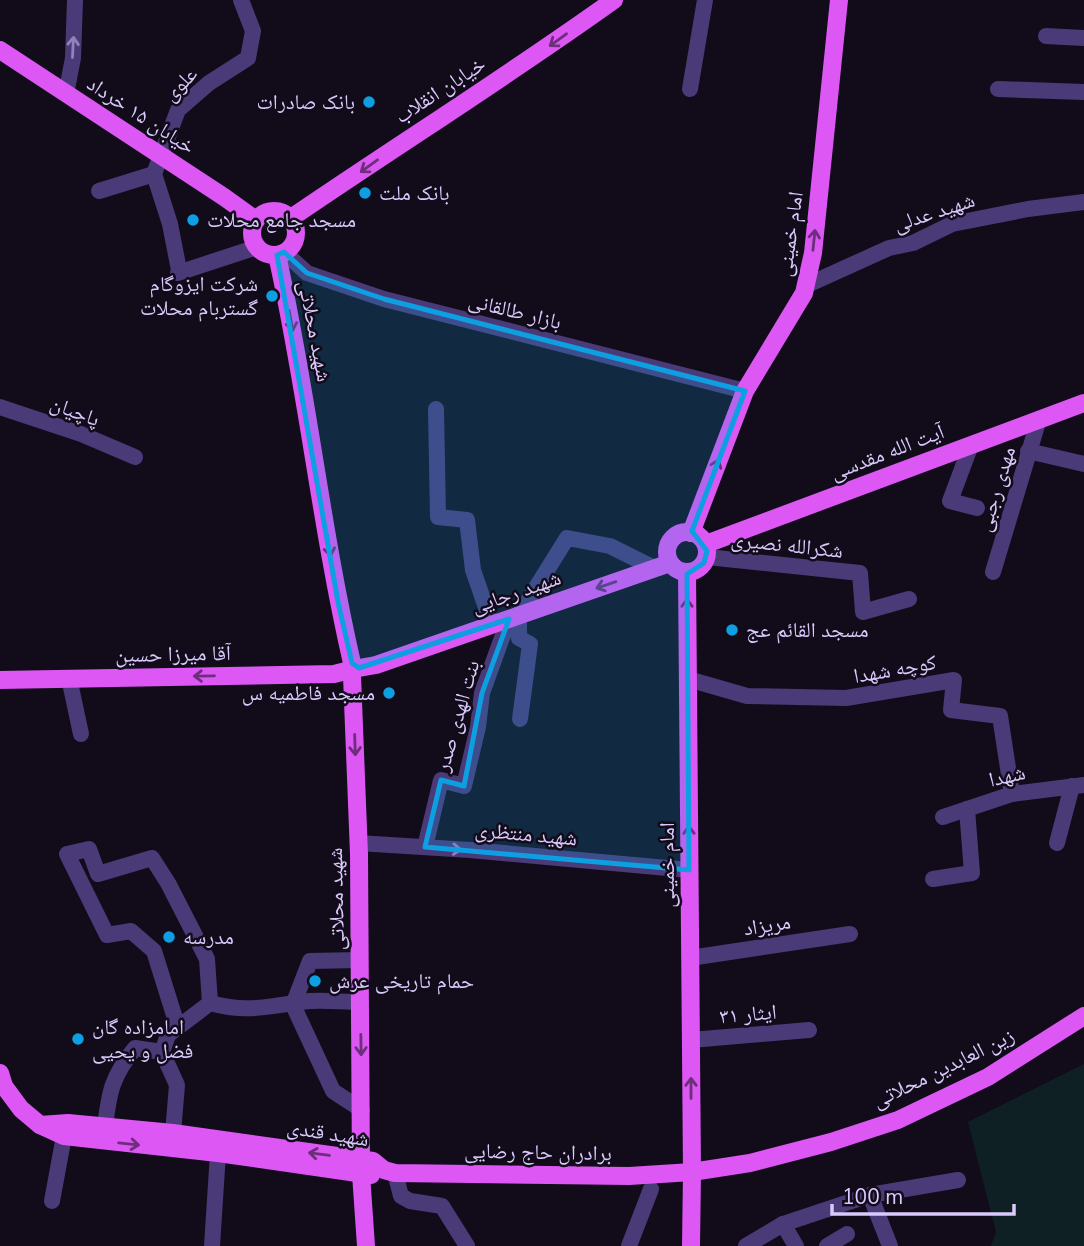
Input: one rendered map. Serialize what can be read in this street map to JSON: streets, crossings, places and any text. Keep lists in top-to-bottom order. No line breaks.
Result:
{"streets":{"main road":["خیابان انقلاب","خیابان ۱۵ خرداد","امام خمینی","شهید محلاتی","آیت الله مقدسی","شهید رجایی","آقا میرزا حسین","زین العابدین محلاتی","شهید قندی","برادران حاج رضایی"],"street":["علوی","شهید عدلی","بازار طالقانی","پاچیان","مهدی رجبی","شکرالله نصیری","کوچه شهدا","بنت الهدی صدر","شهدا","شهید منتظری","مریزاد","ایثار ۳۱"]},"crossings":[["علوی","خیابان ۱۵ خرداد"],["خیابان انقلاب","خیابان ۱۵ خرداد"],["خیابان انقلاب","بازار طالقانی"],["خیابان انقلاب","شهید محلاتی"],["خیابان ۱۵ خرداد","بازار طالقانی"],["خیابان ۱۵ خرداد","شهید محلاتی"],["شهید عدلی","امام خمینی"],["امام خمینی","بازار طالقانی"],["امام خمینی","آیت الله مقدسی"],["امام خمینی","شکرالله نصیری"],["امام خمینی","شهید رجایی"],["امام خمینی","کوچه شهدا"],["امام خمینی","شهید منتظری"],["امام خمینی","مریزاد"],["امام خمینی","ایثار ۳۱"],["امام خمینی","زین العابدین محلاتی"],["امام خمینی","برادران حاج رضایی"],["بازار طالقانی","شهید محلاتی"],["شهید محلاتی","شهید رجایی"],["شهید محلاتی","آقا میرزا حسین"],["شهید محلاتی","شهید منتظری"],["شهید محلاتی","شهید قندی"],["آیت الله مقدسی","مهدی رجبی"],["آیت الله مقدسی","شکرالله نصیری"],["آیت الله مقدسی","شهید رجایی"],["شکرالله نصیری","شهید رجایی"],["شهید رجایی","آقا میرزا حسین"],["شهید رجایی","بنت الهدی صدر"],["کوچه شهدا","شهدا"],["بنت الهدی صدر","شهید منتظری"],["زین العابدین محلاتی","برادران حاج رضایی"],["شهید قندی","برادران حاج رضایی"]],"one_way":["خیابان انقلاب","امام خمینی","شهید محلاتی","شهید رجایی","آقا میرزا حسین","شهید منتظری"],"places":["بانک صادرات","بانک ملت","مسجد جامع محلات","شرکت ایزوگام گستربام محلات","مسجد القائم عج","مسجد فاطمیه س","مدرسه","حمام تاریخی عرش","امامزاده گان فضل و یحیی"],"scale_bar":"100 m"}
